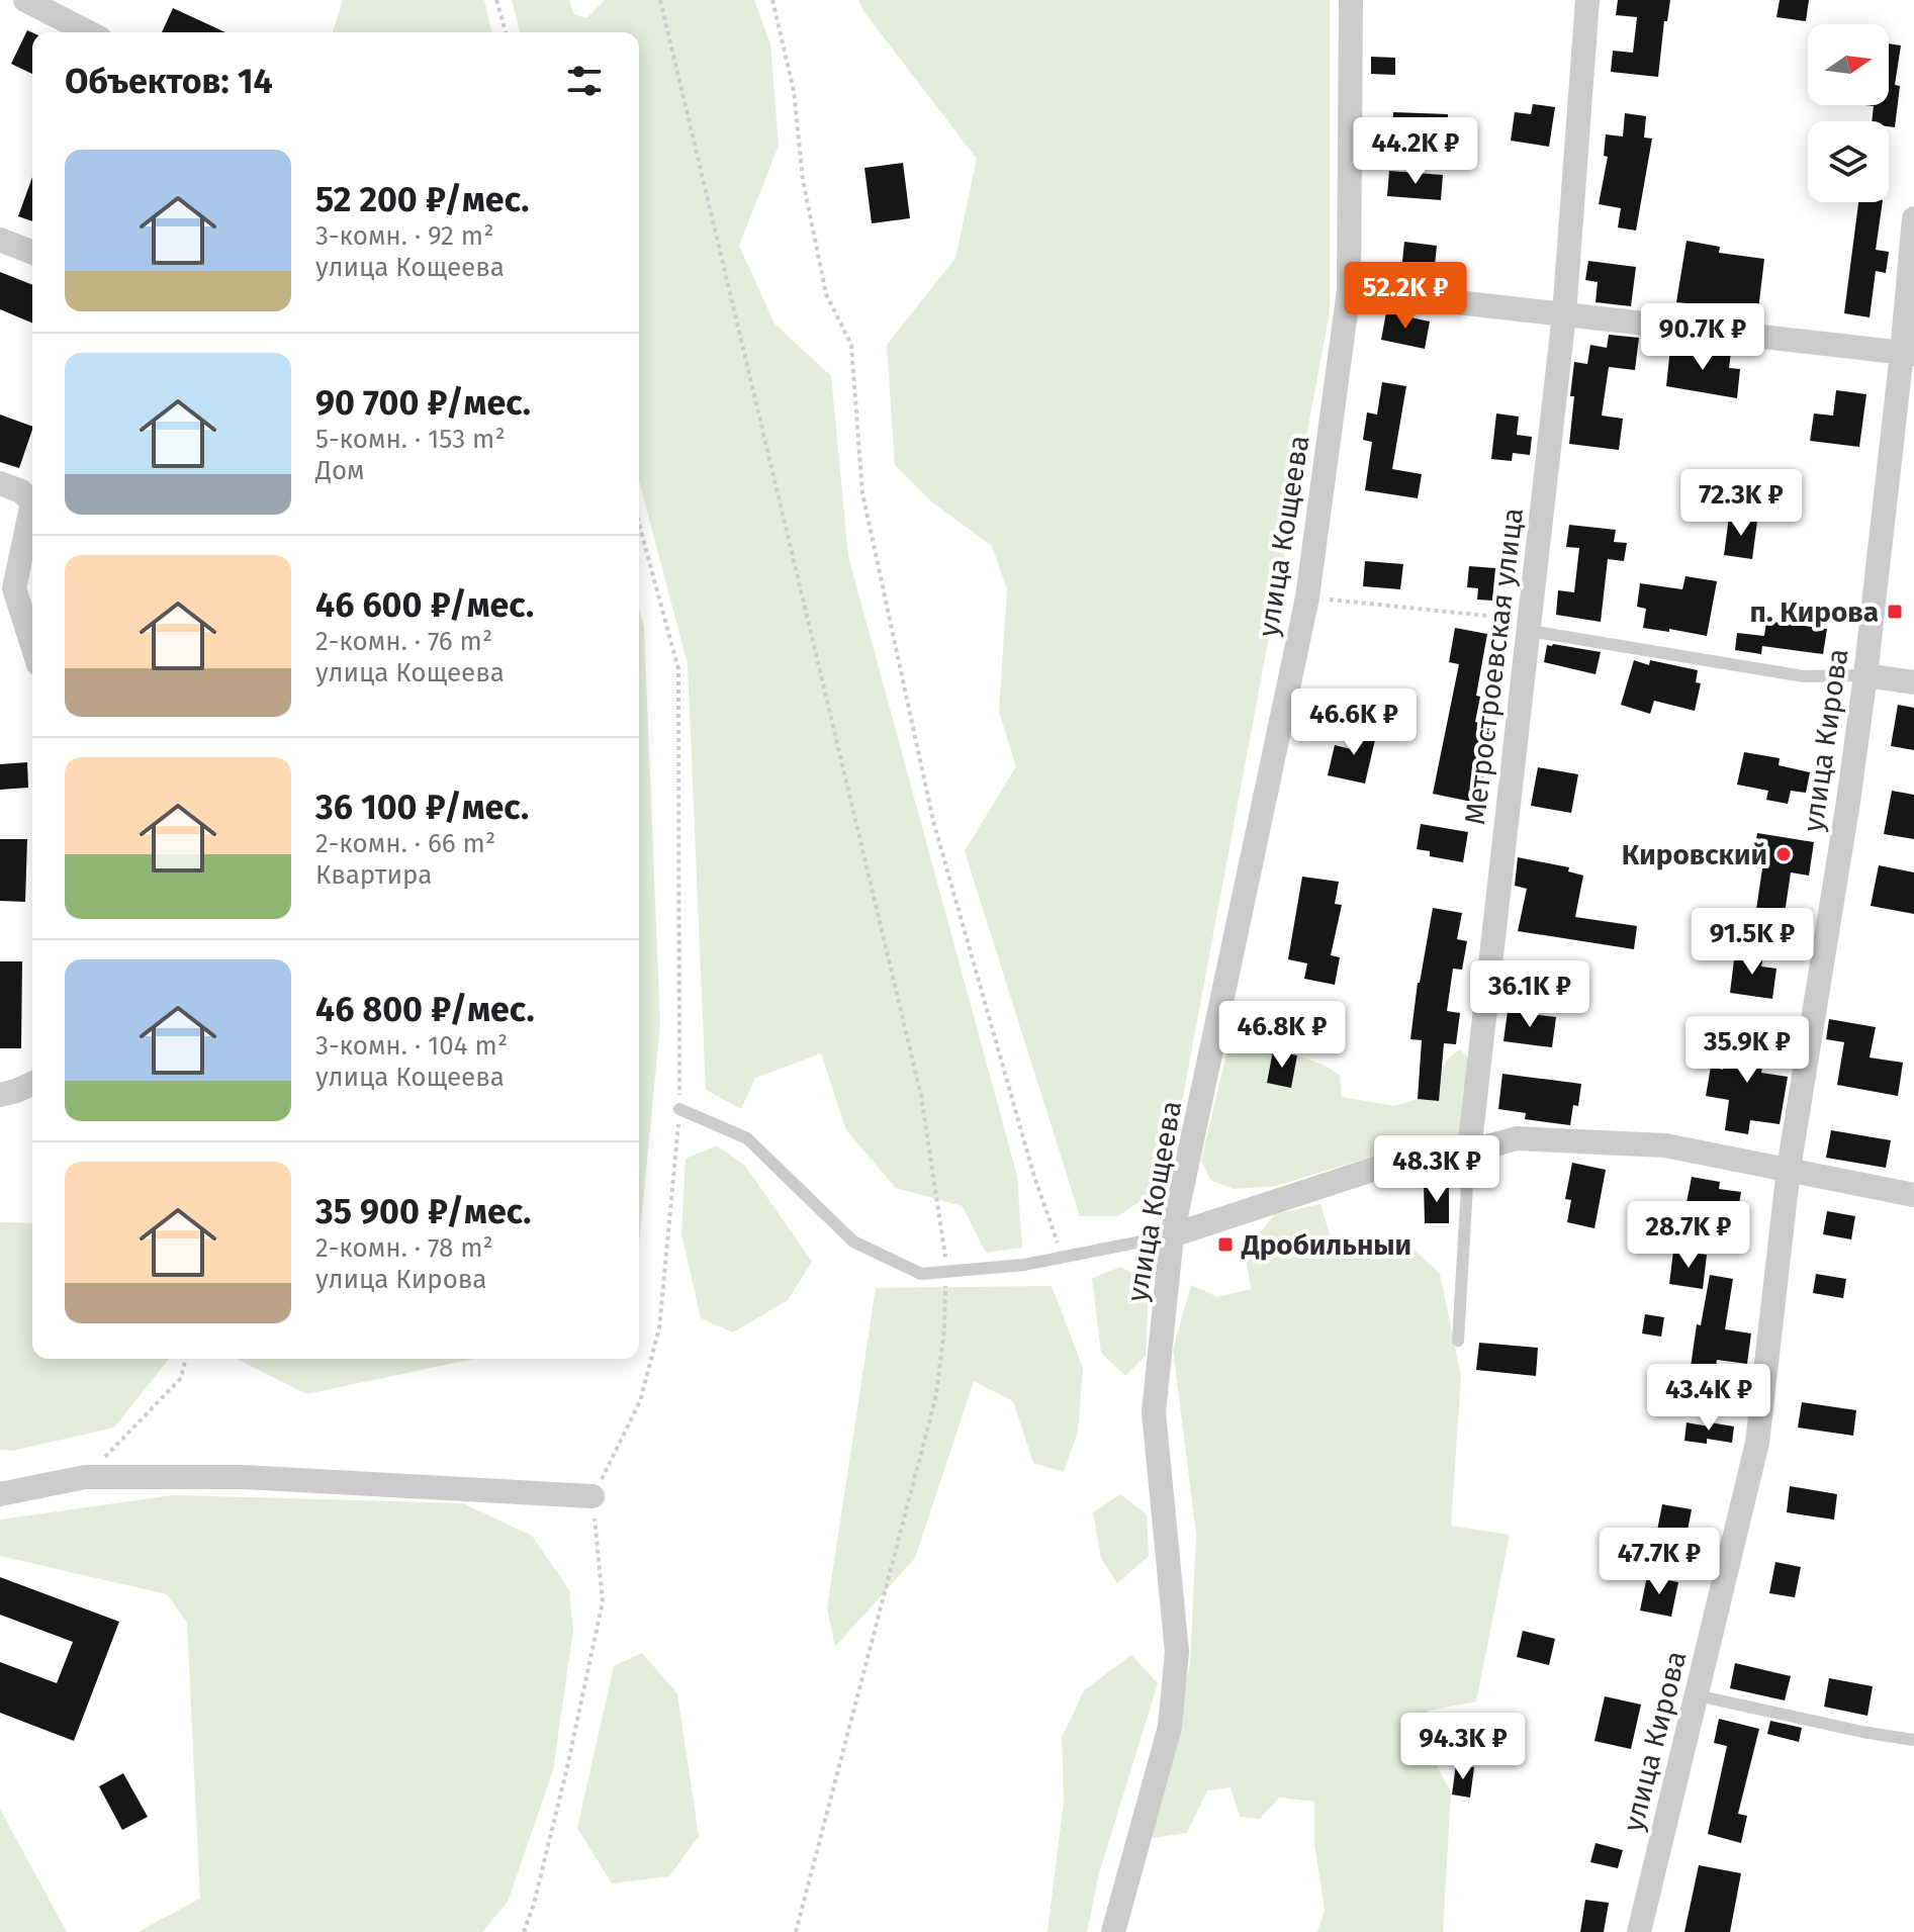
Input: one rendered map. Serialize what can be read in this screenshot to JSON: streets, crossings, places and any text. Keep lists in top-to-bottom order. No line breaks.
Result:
{"streets":{"street":["улица Кощеева","Метростроевская улица","улица Кирова"]},"places":{"transit":["п. Кирова","Дробильныи"],"other":["Кировский"]},"north":"right","page":{"heading":"Объектов: 14","price":["44.2K ₽","52.2K ₽","90.7K ₽","72.3K ₽","46.6K ₽","91.5K ₽","36.1K ₽","46.8K ₽","35.9K ₽","48.3K ₽","28.7K ₽","43.4K ₽","47.7K ₽","94.3K ₽"],"list":[{"name":"52 200 ₽/мес.","note":"3-комн. · 92 m² · улица Кощеева"},{"name":"90 700 ₽/мес.","note":"5-комн. · 153 m² · Дом"},{"name":"46 600 ₽/мес.","note":"2-комн. · 76 m² · улица Кощеева"},{"name":"36 100 ₽/мес.","note":"2-комн. · 66 m² · Квартира"},{"name":"46 800 ₽/мес.","note":"3-комн. · 104 m² · улица Кощеева"},{"name":"35 900 ₽/мес.","note":"2-комн. · 78 m² · улица Кирова"}]}}
